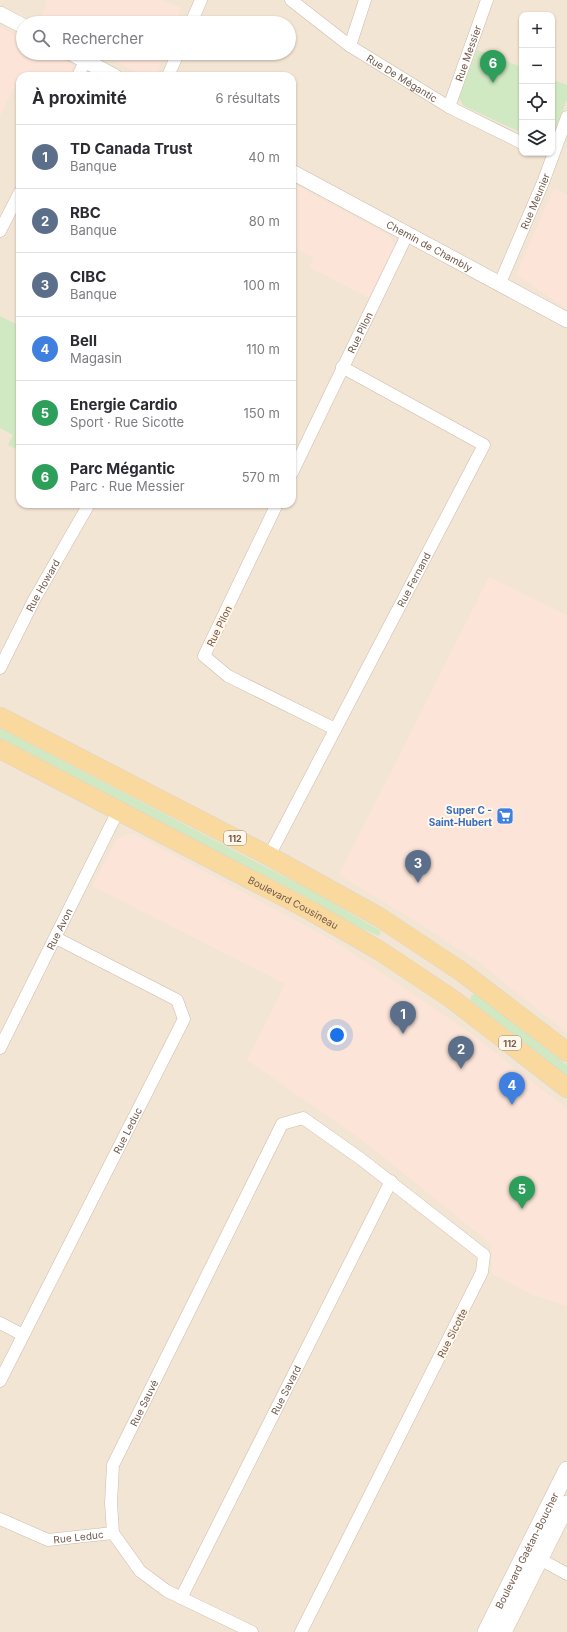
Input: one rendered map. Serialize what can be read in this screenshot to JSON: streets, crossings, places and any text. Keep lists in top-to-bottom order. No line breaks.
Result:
{"streets":{"main road":["112","Boulevard Cousineau","Boulevard Gaétan-Boucher"],"street":["Rue Messier","Rue De Mégantic","Rue Meunier","Chemin de Chambly","Rue Pilon","Rue Fernand","Rue Howard","Rue Avon","Rue Leduc","Rue Sicotte","Rue Savard","Rue Sauvé"]},"crossings":[["Rue Messier","Rue De Mégantic"],["Rue Meunier","Chemin de Chambly"],["Chemin de Chambly","Rue Pilon"],["Rue Pilon","Rue Fernand"],["Rue Fernand","112"],["Boulevard Cousineau","Rue Avon"],["Rue Avon","Rue Leduc"],["Rue Leduc","Rue Sauvé"],["Rue Sicotte","Rue Savard"],["Rue Sicotte","Rue Sauvé"]],"places":{"supermarket":["Super C - Saint-Hubert"]},"page":{"map_buttons":["+","−"],"search":"Rechercher","pins":["6","3","1","2","4","5"],"heading":["À proximité","6 résultats"],"list":[{"mark":"1","name":"TD Canada Trust","note":"Banque","value":"40 m"},{"mark":"2","name":"RBC","note":"Banque","value":"80 m"},{"mark":"3","name":"CIBC","note":"Banque","value":"100 m"},{"mark":"4","name":"Bell","note":"Magasin","value":"110 m"},{"mark":"5","name":"Energie Cardio","note":"Sport · Rue Sicotte","value":"150 m"},{"mark":"6","name":"Parc Mégantic","note":"Parc · Rue Messier","value":"570 m"}]}}
